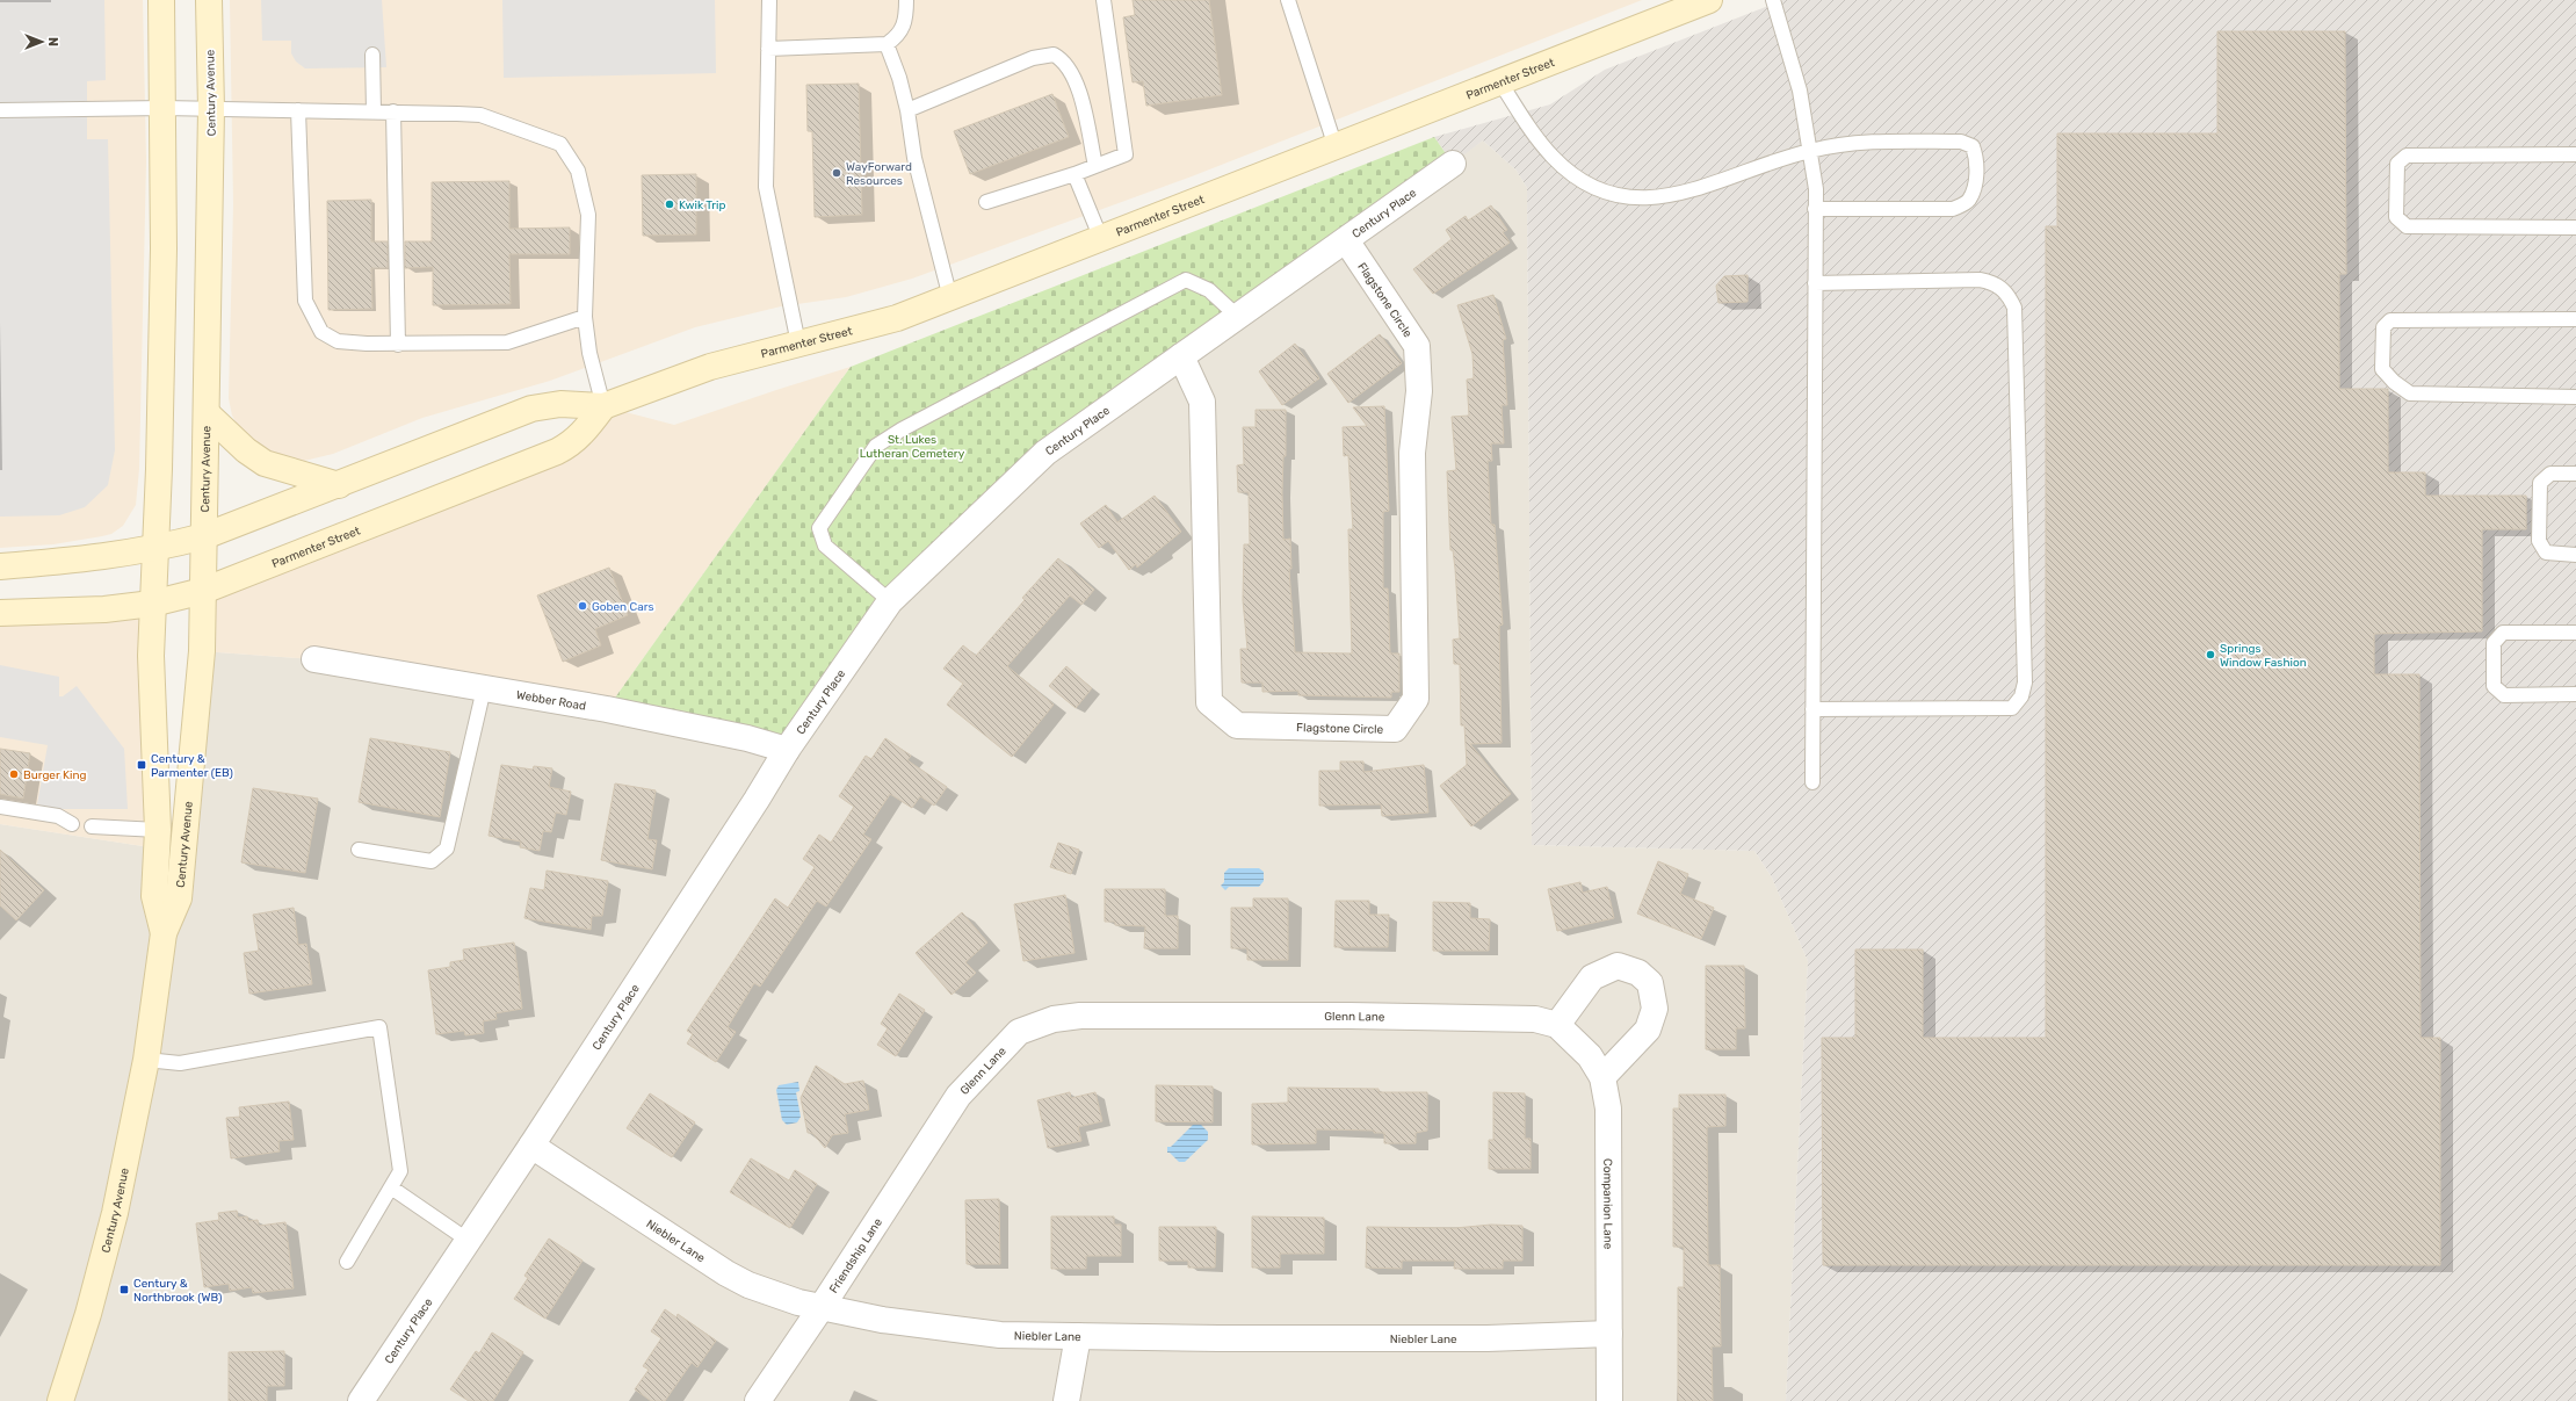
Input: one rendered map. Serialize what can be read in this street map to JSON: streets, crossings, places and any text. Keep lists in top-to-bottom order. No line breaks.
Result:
{"streets":{"main road":["Parmenter Street","Century Avenue"],"street":["Century Place","Flagstone Circle","Webber Road","Glenn Lane","Companion Lane","Niebler Lane","Friendship Lane"]},"crossings":[["Parmenter Street","Century Avenue"],["Century Place","Flagstone Circle"],["Century Place","Webber Road"],["Century Place","Niebler Lane"],["Glenn Lane","Companion Lane"],["Glenn Lane","Friendship Lane"],["Companion Lane","Niebler Lane"],["Niebler Lane","Friendship Lane"]],"parks":["St. Lukes Lutheran Cemetery"],"places":{"other":["WayForward Resources","Kwik Trip","Goben Cars","Springs Window Fashion","Burger King"],"transit":["Century & Parmenter (EB)","Century & Northbrook (WB)"]},"north":"right"}
